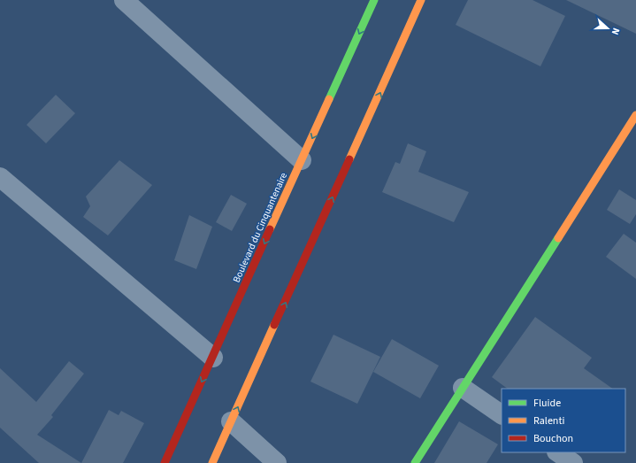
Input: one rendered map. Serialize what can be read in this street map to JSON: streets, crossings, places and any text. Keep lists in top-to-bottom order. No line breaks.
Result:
{"streets":{"main road":["Boulevard du Cinquantenaire"]},"legend":["Fluide","Ralenti","Bouchon"],"north":"right"}
